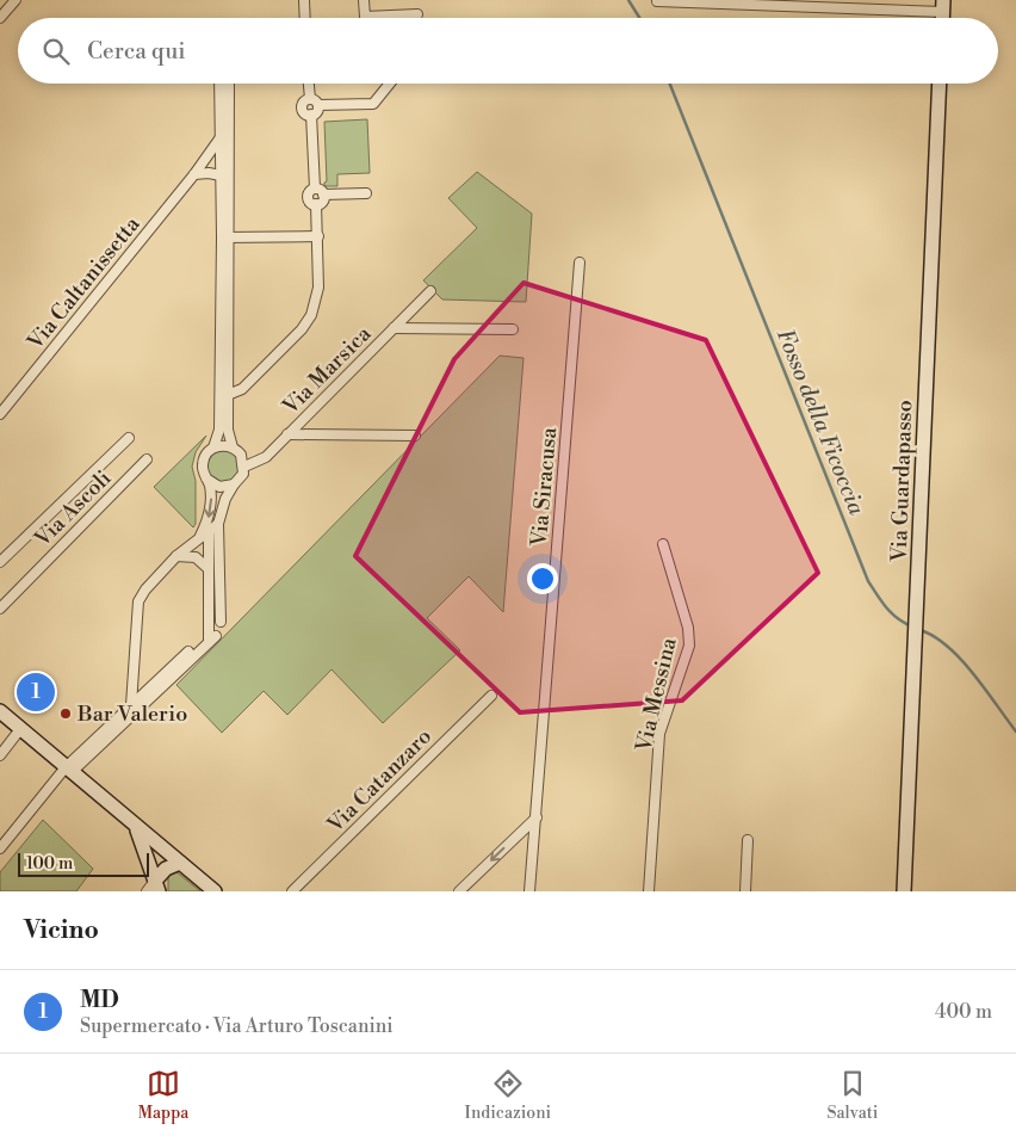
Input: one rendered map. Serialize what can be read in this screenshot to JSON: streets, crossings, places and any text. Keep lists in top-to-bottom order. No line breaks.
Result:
{"streets":{"street":["Via Caltanissetta","Via Marsica","Via Guardapasso","Via Siracusa","Via Ascoli","Via Messina","Via Catanzaro"]},"water":["Fosso della Ficoccia"],"places":["Bar Valerio"],"scale_bar":"100 m","page":{"search":"Cerca qui","pins":"1","scale":"100 m","heading":"Vicino","list":[{"mark":"1","name":"MD","note":"Supermercato · Via Arturo Toscanini","value":"400 m"}],"nav":["Mappa","Indicazioni","Salvati"]}}
